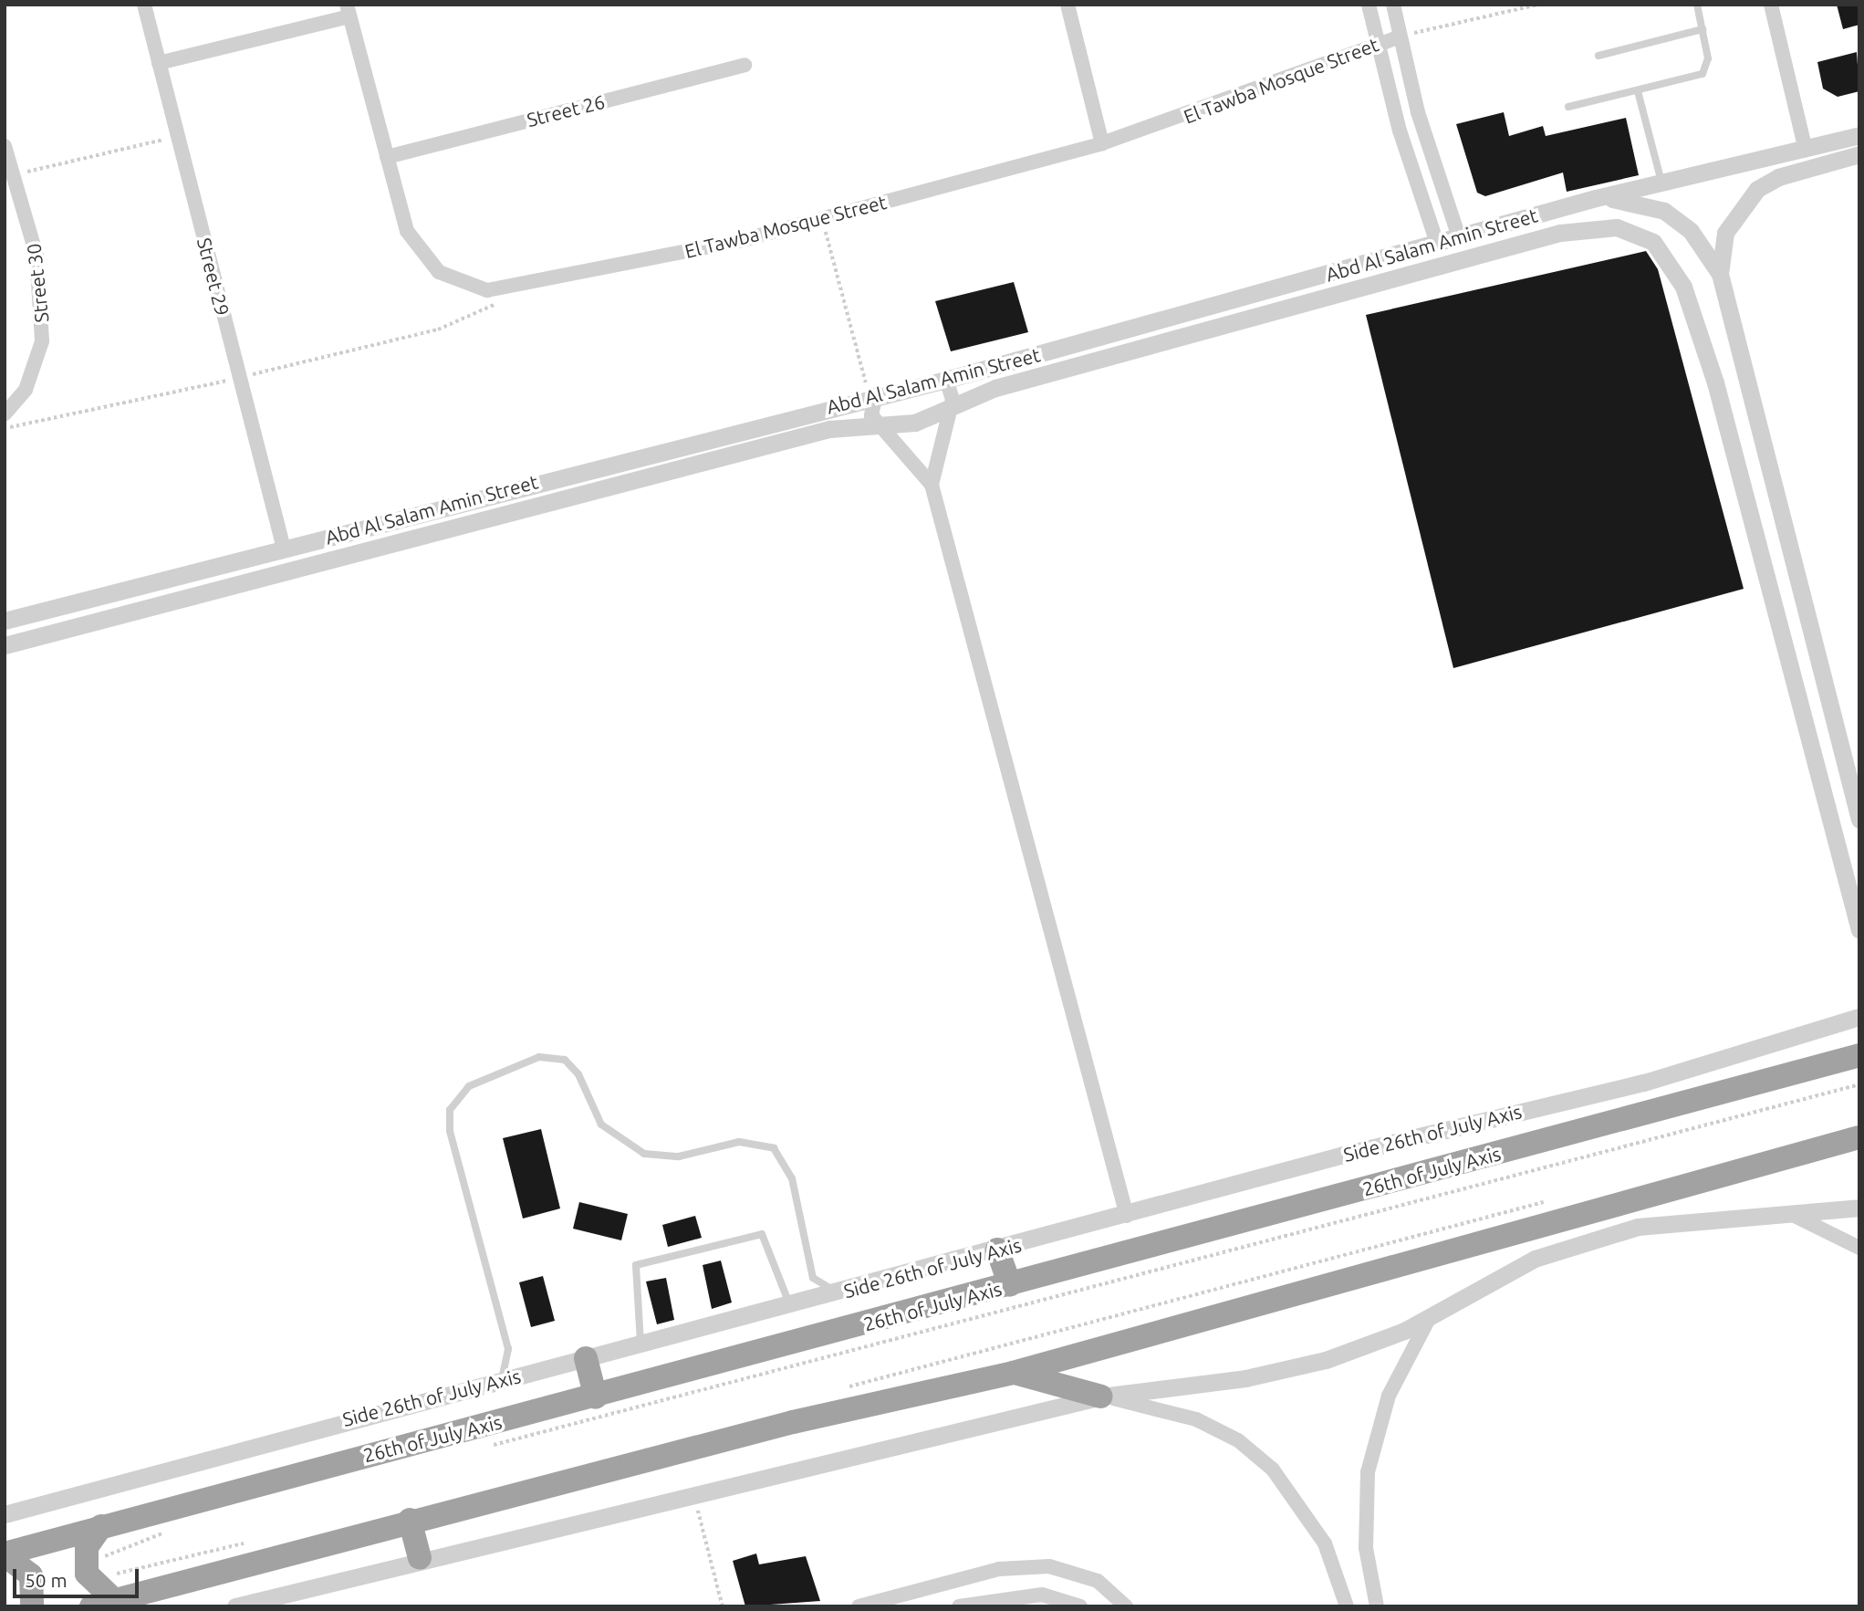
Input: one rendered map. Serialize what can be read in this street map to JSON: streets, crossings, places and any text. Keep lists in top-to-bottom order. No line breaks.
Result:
{"streets":{"highway":["26th of July Axis"],"street":["El Tawba Mosque Street","Street 26","Abd Al Salam Amin Street","Street 29","Street 30","Side 26th of July Axis"]},"crossings":[["El Tawba Mosque Street","Street 26"],["Abd Al Salam Amin Street","Street 29"]],"scale_bar":"50 m"}
